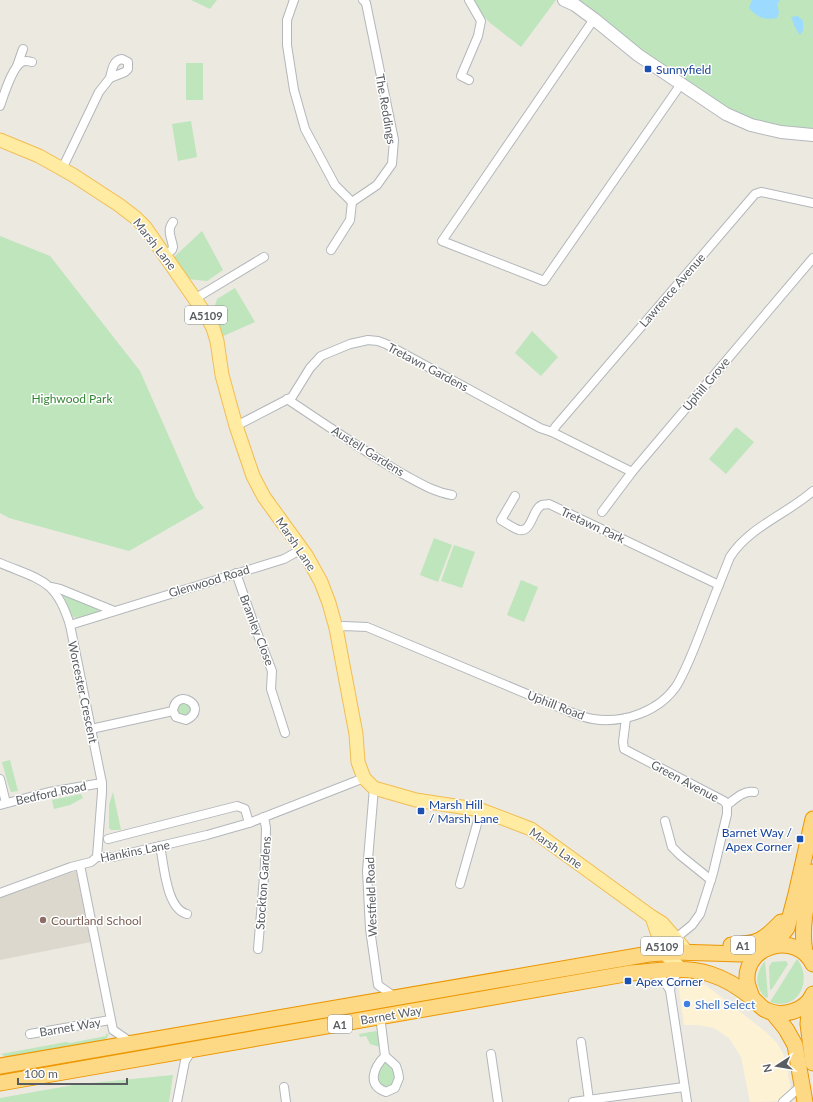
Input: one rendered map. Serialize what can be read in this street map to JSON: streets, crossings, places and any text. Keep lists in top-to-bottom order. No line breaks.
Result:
{"streets":{"highway":["A1","Barnet Way"],"main road":["Marsh Lane","A5109"],"street":["The Reddings","Lawrence Avenue","Tretawn Gardens","Uphill Grove","Austell Gardens","Tretawn Park","Glenwood Road","Bramley Close","Worcester Crescent","Uphill Road","Green Avenue","Bedford Road","Hankins Lane","Stockton Gardens","Westfield Road"]},"crossings":[["Marsh Lane","A5109"],["Marsh Lane","Tretawn Gardens"],["Marsh Lane","Glenwood Road"],["Marsh Lane","Uphill Road"],["Marsh Lane","Green Avenue"],["Marsh Lane","Hankins Lane"],["Marsh Lane","Westfield Road"],["Marsh Lane","A1"],["Marsh Lane","Barnet Way"],["Lawrence Avenue","Tretawn Gardens"],["A5109","Barnet Way"],["Tretawn Gardens","Uphill Grove"],["Tretawn Gardens","Austell Gardens"],["Tretawn Park","Uphill Road"],["Glenwood Road","Bramley Close"],["Glenwood Road","Worcester Crescent"],["Worcester Crescent","Bedford Road"],["Worcester Crescent","Hankins Lane"],["Uphill Road","Green Avenue"],["Hankins Lane","Stockton Gardens"],["Westfield Road","Barnet Way"],["A1","Barnet Way"]],"parks":["Highwood Park"],"places":{"transit":["Sunnyfield","Marsh Hill / Marsh Lane","Barnet Way / Apex Corner","Apex Corner"],"other":["Courtland School","Shell Select"]},"scale_bar":"100 m","north":"left"}
